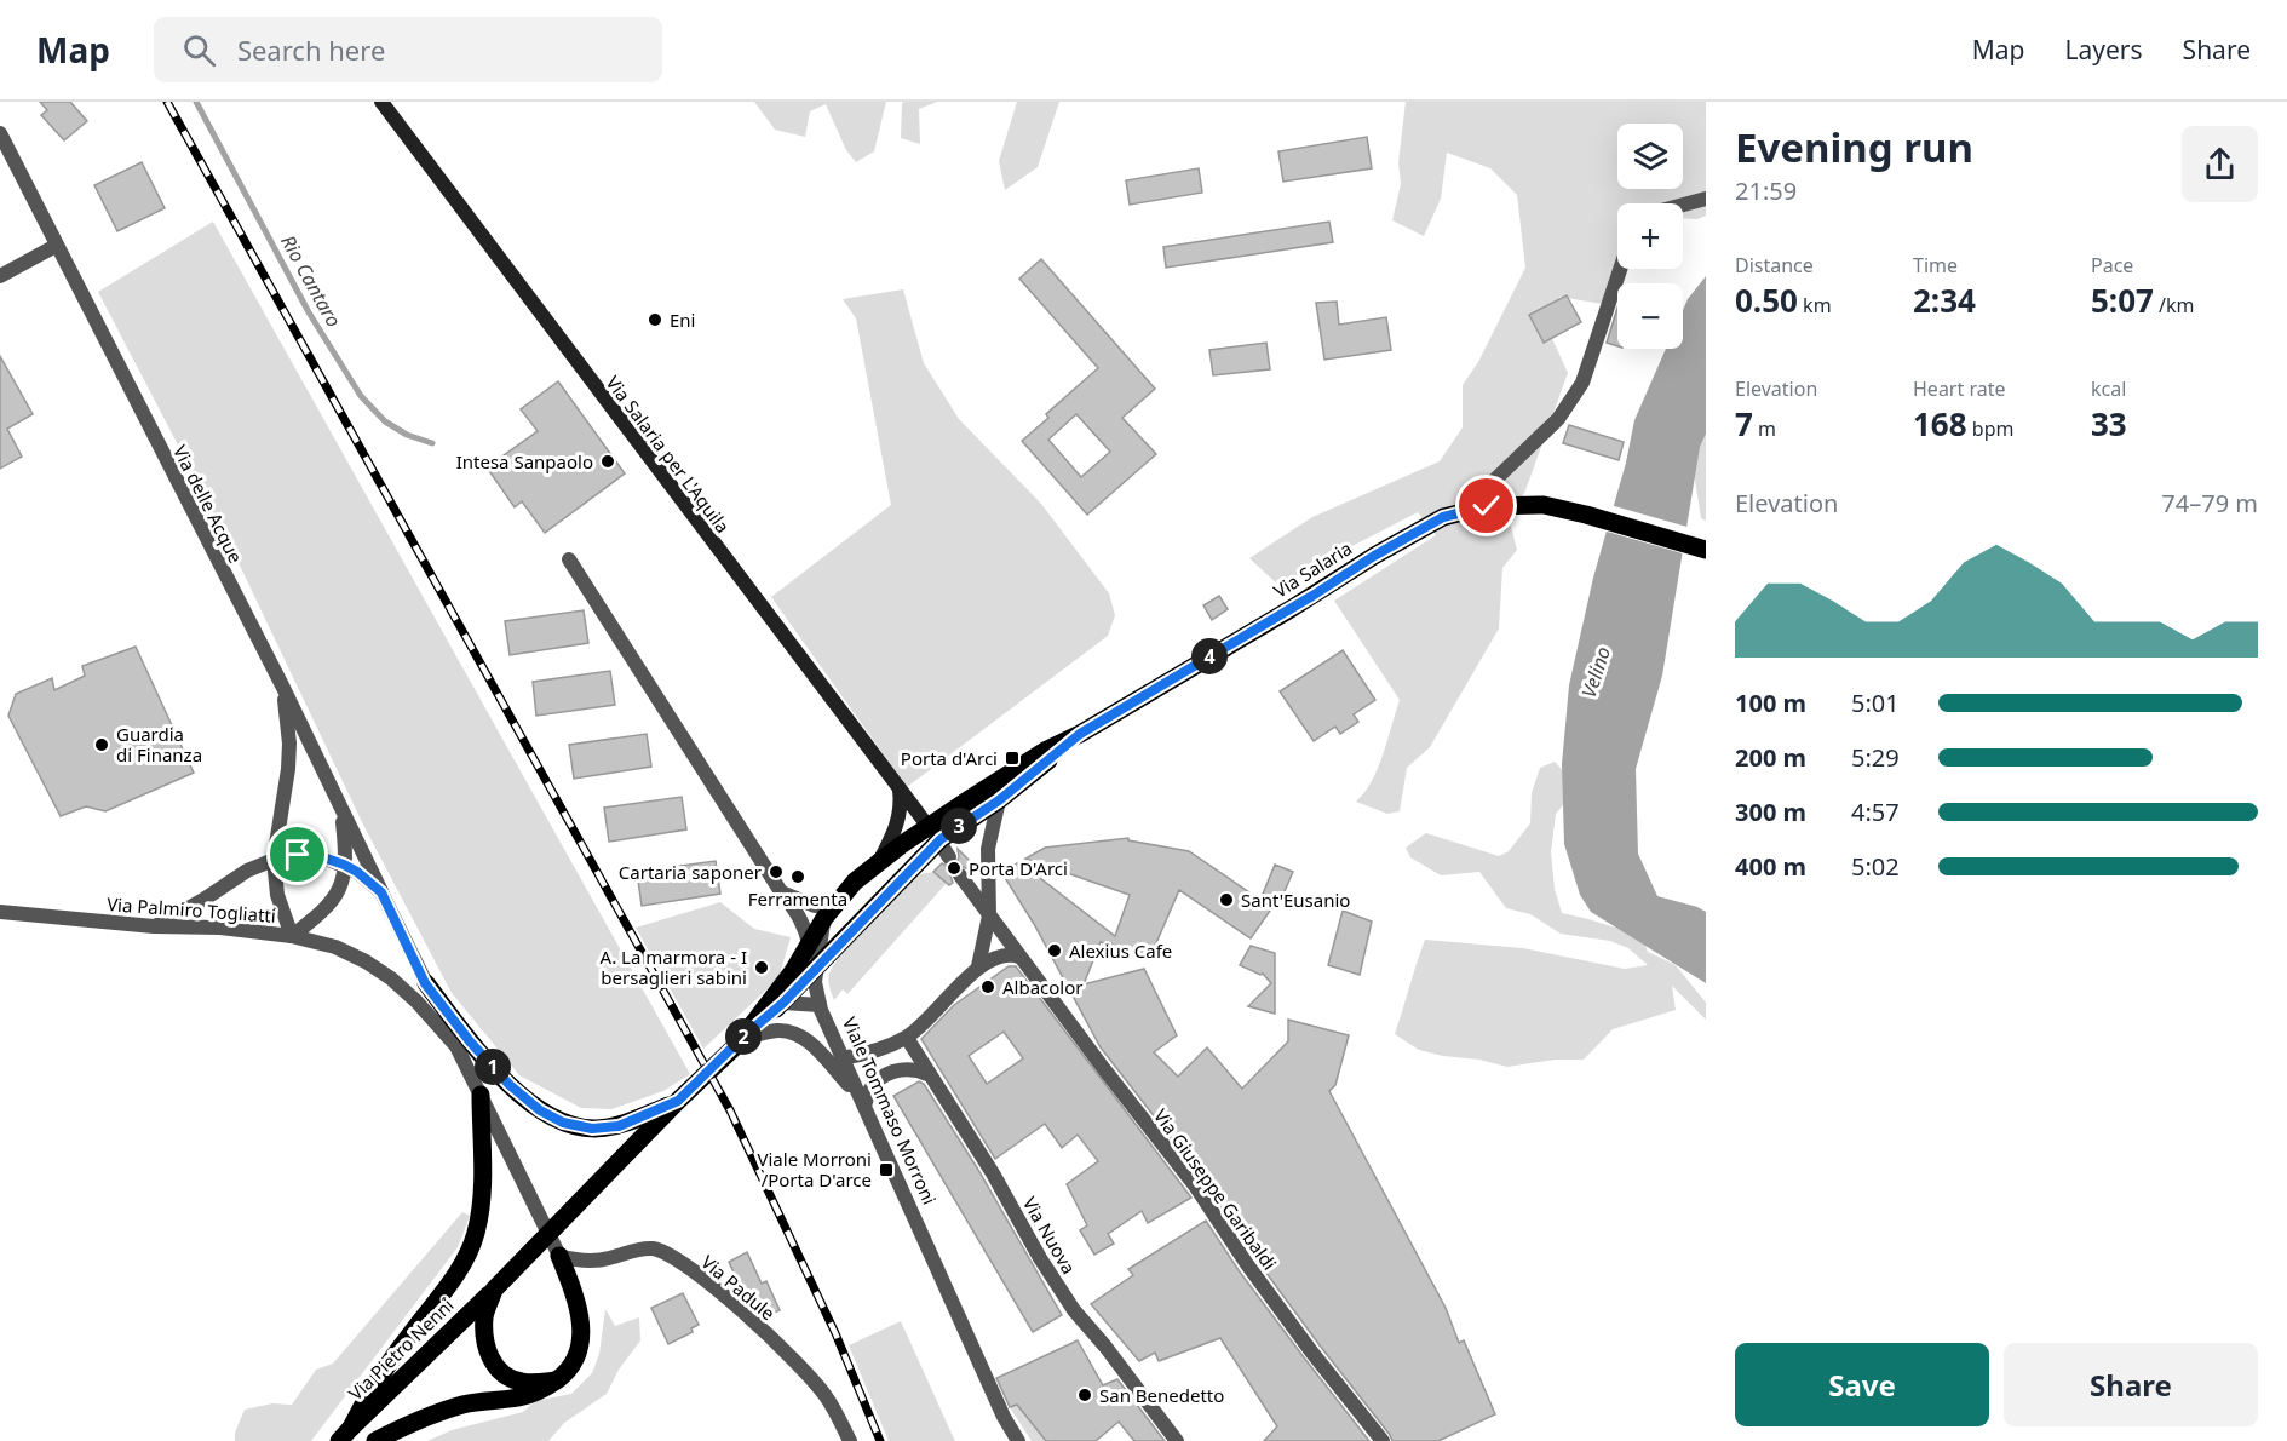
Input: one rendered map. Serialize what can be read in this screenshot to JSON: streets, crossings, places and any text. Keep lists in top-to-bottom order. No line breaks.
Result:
{"streets":{"main road":["Via Salaria per L'Aquila","Via Salaria","Via Pietro Nenni"],"street":["Via delle Acque","Via Palmiro Togliatti","Viale Tommaso Morroni","Via Giuseppe Garibaldi","Via Nuova","Via Padule"]},"crossings":[["Via Salaria per L'Aquila","Via Salaria"],["Via delle Acque","Via Palmiro Togliatti"],["Via Palmiro Togliatti","Via Padule"]],"water":["Rio Cantaro","Velino"],"places":{"other":["Eni","Intesa Sanpaolo","Guardia di Finanza","Porta D'Arci","Cartaria saponer","Ferramenta","Sant'Eusanio","Alexius Cafe","A. La marmora - I bersaglieri sabini","Albacolor","San Benedetto"],"transit":["Porta d'Arci","Viale Morroni /Porta D'arce"]},"page":{"header":"Map","search":"Search here","nav":["Map","Layers","Share"],"heading":["Evening run","21:59"],"map_buttons":["+","−"],"stats":[["Distance","0.50 km"],["Time","2:34"],["Pace","5:07 /km"],["Elevation","7 m"],["Heart rate","168 bpm"],["kcal","33"]],"chart":["Elevation","74–79 m"],"pins":["4","3","2","1"],"list":[{"name":"100 m","note":"5:01"},{"name":"200 m","note":"5:29"},{"name":"300 m","note":"4:57"},{"name":"400 m","note":"5:02"}],"buttons":["Save","Share"]}}
